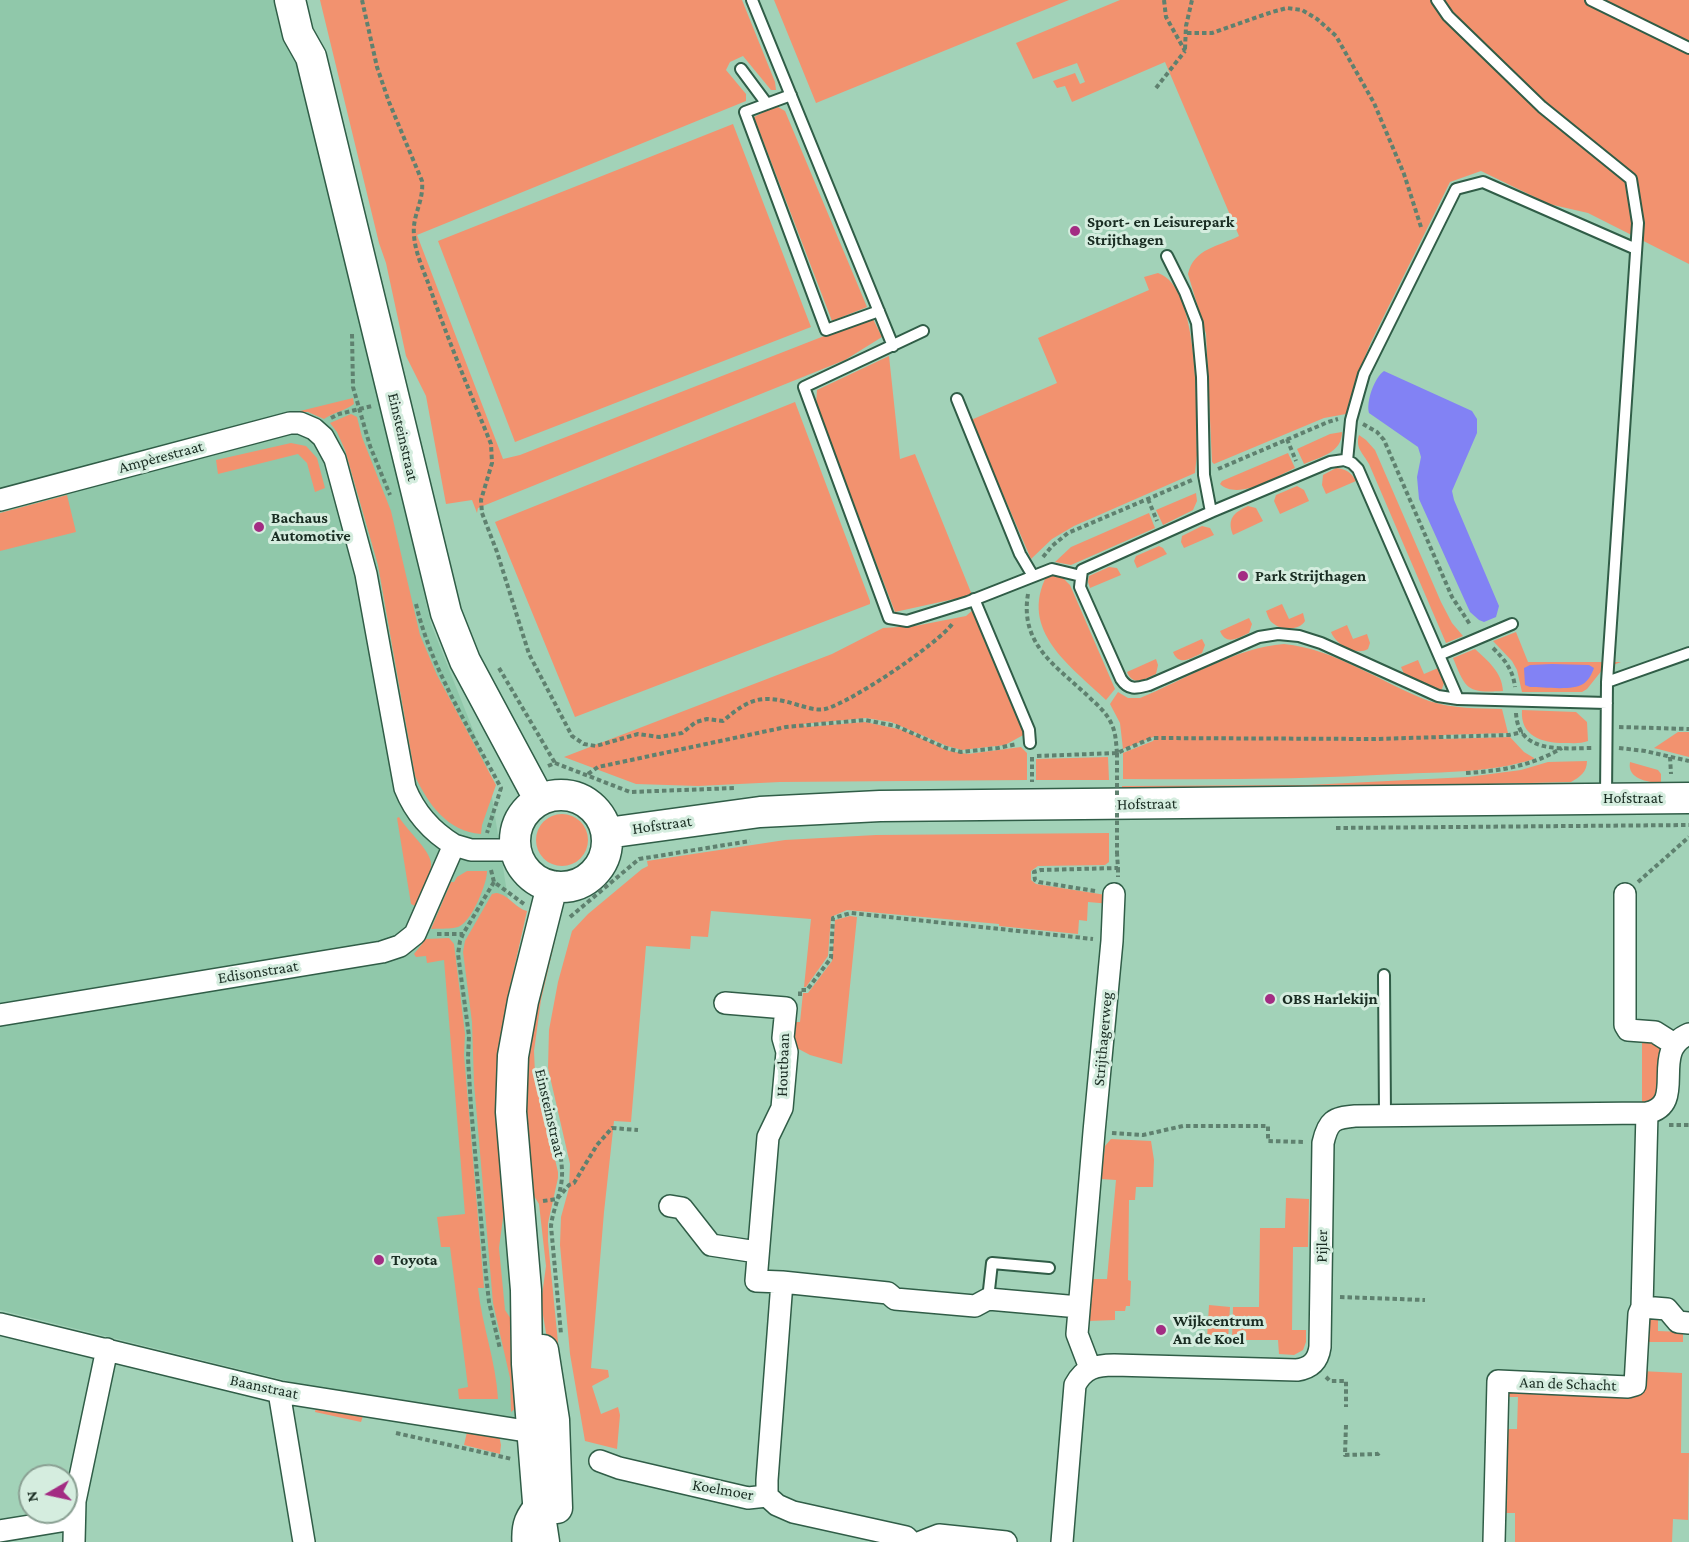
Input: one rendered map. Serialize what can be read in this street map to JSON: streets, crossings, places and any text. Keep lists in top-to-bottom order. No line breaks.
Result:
{"streets":{"main road":["Einsteinstraat","Hofstraat"],"street":["Ampèrestraat","Edisonstraat","Strijthagerweg","Houtbaan","Pijler","Aan de Schacht","Baanstraat","Koelmoer"]},"crossings":[["Einsteinstraat","Baanstraat"],["Strijthagerweg","Houtbaan"],["Pijler","Aan de Schacht"]],"places":["Sport- en Leisurepark Strijthagen","Bachaus Automotive","Park Strijthagen","OBS Harlekijn","Toyota","Wijkcentrum An de Koel"],"north":"left"}
